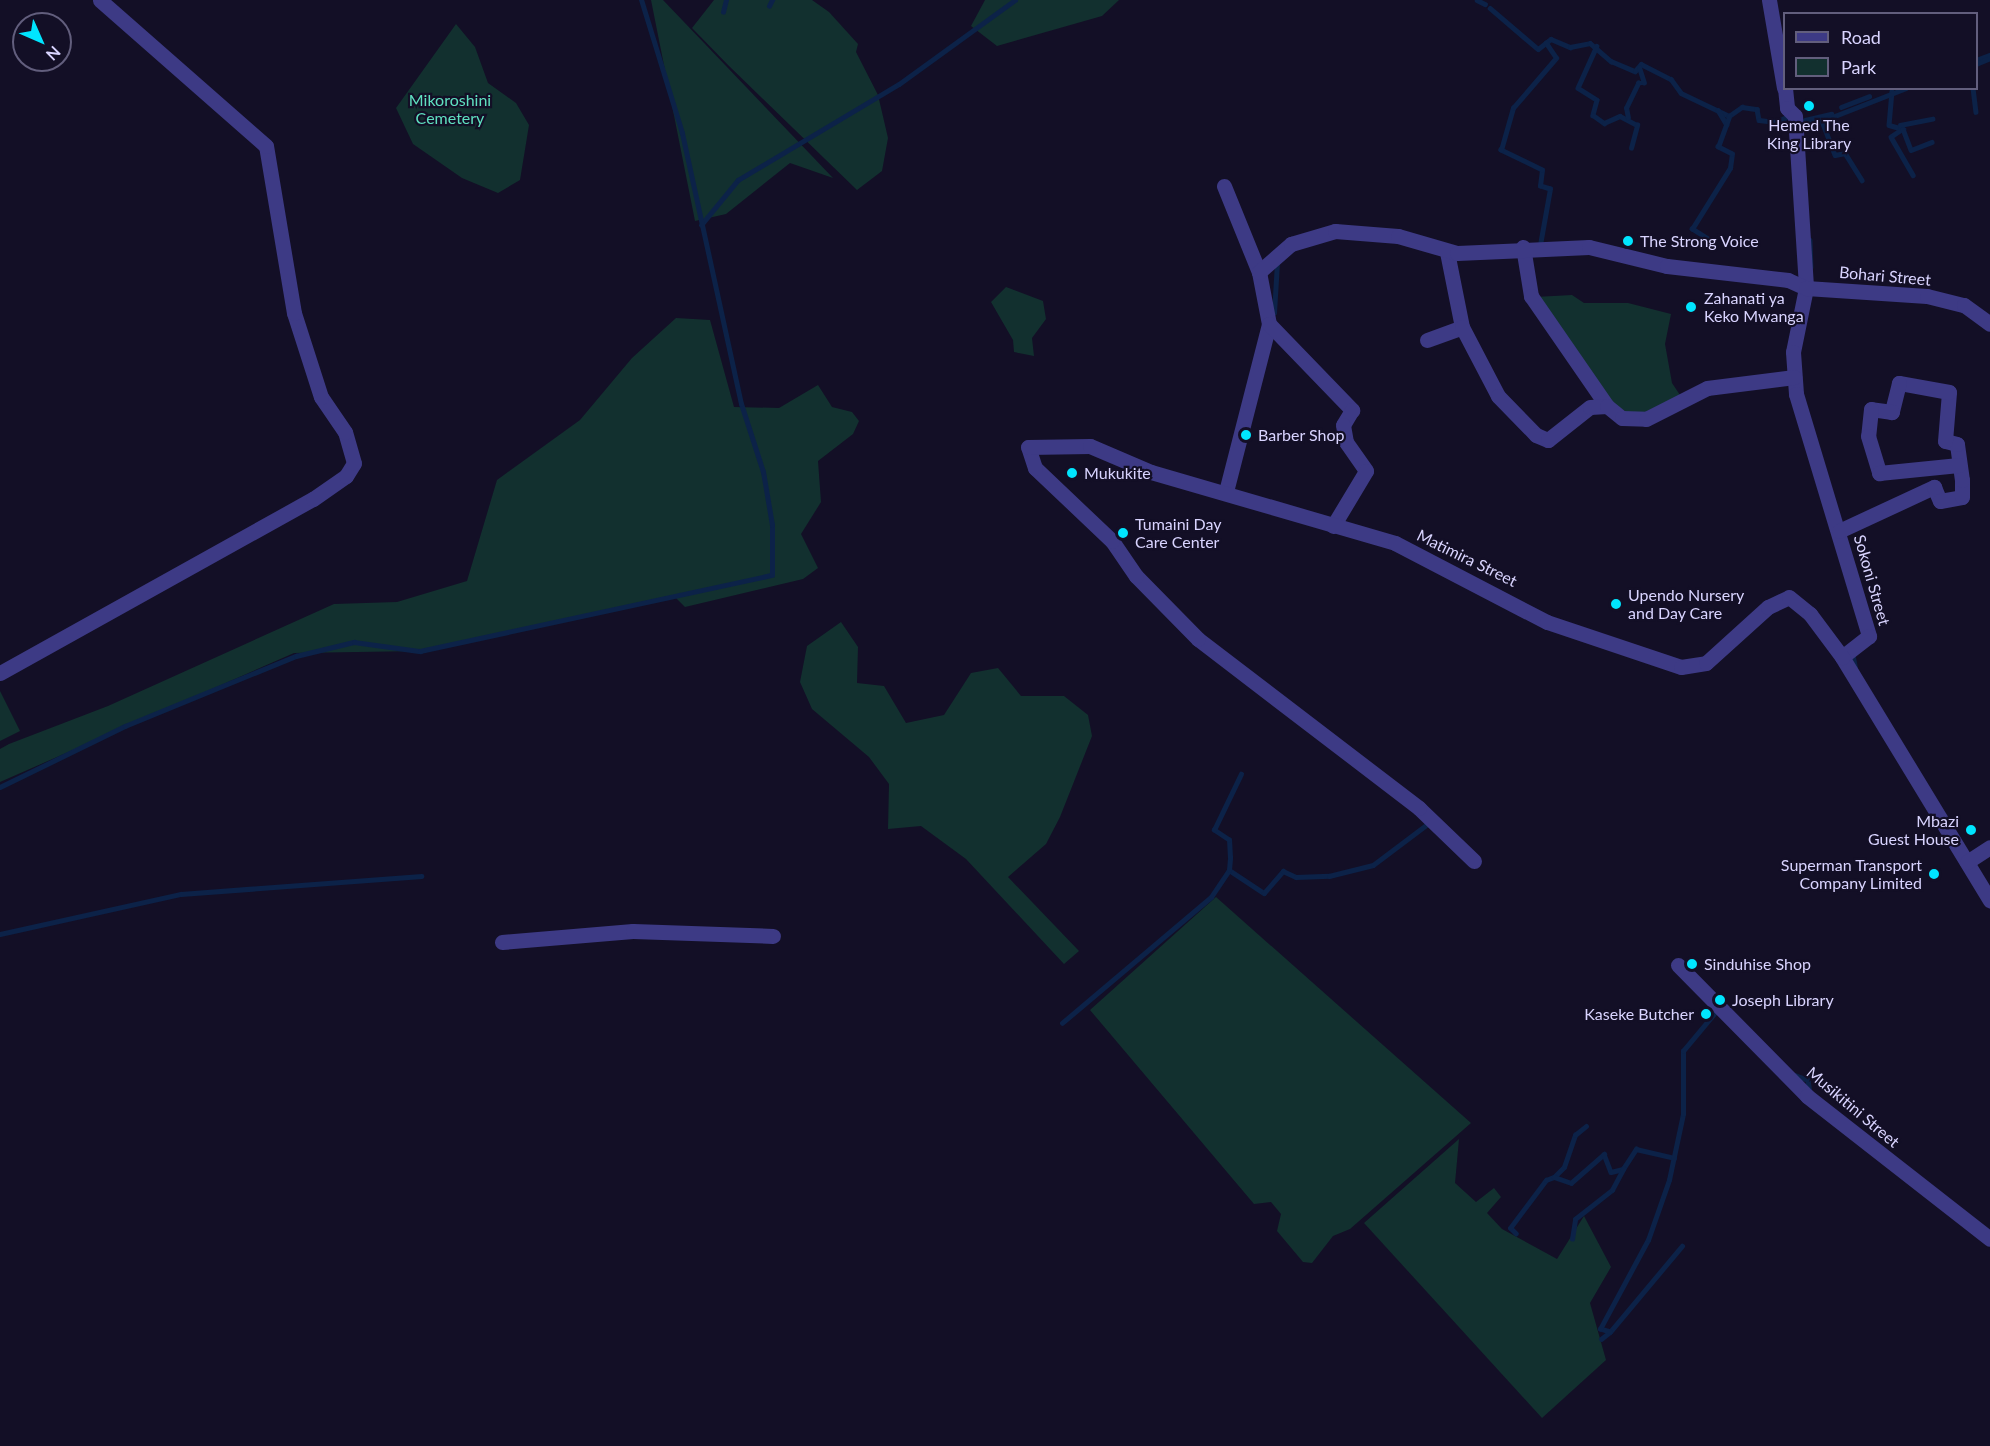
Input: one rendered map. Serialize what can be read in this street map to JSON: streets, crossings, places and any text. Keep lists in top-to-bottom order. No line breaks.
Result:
{"streets":{"street":["Bohari Street","Matimira Street","Sokoni Street","Musikitini Street"]},"crossings":[["Matimira Street","Sokoni Street"]],"parks":["Mikoroshini Cemetery"],"places":["Hemed The King Library","The Strong Voice","Zahanati ya Keko Mwanga","Barber Shop","Mukukite","Tumaini Day Care Center","Upendo Nursery and Day Care","Mbazi Guest House","Superman Transport Company Limited","Sinduhise Shop","Joseph Library","Kaseke Butcher"],"legend":["Road","Park"],"north":"bottom right"}
